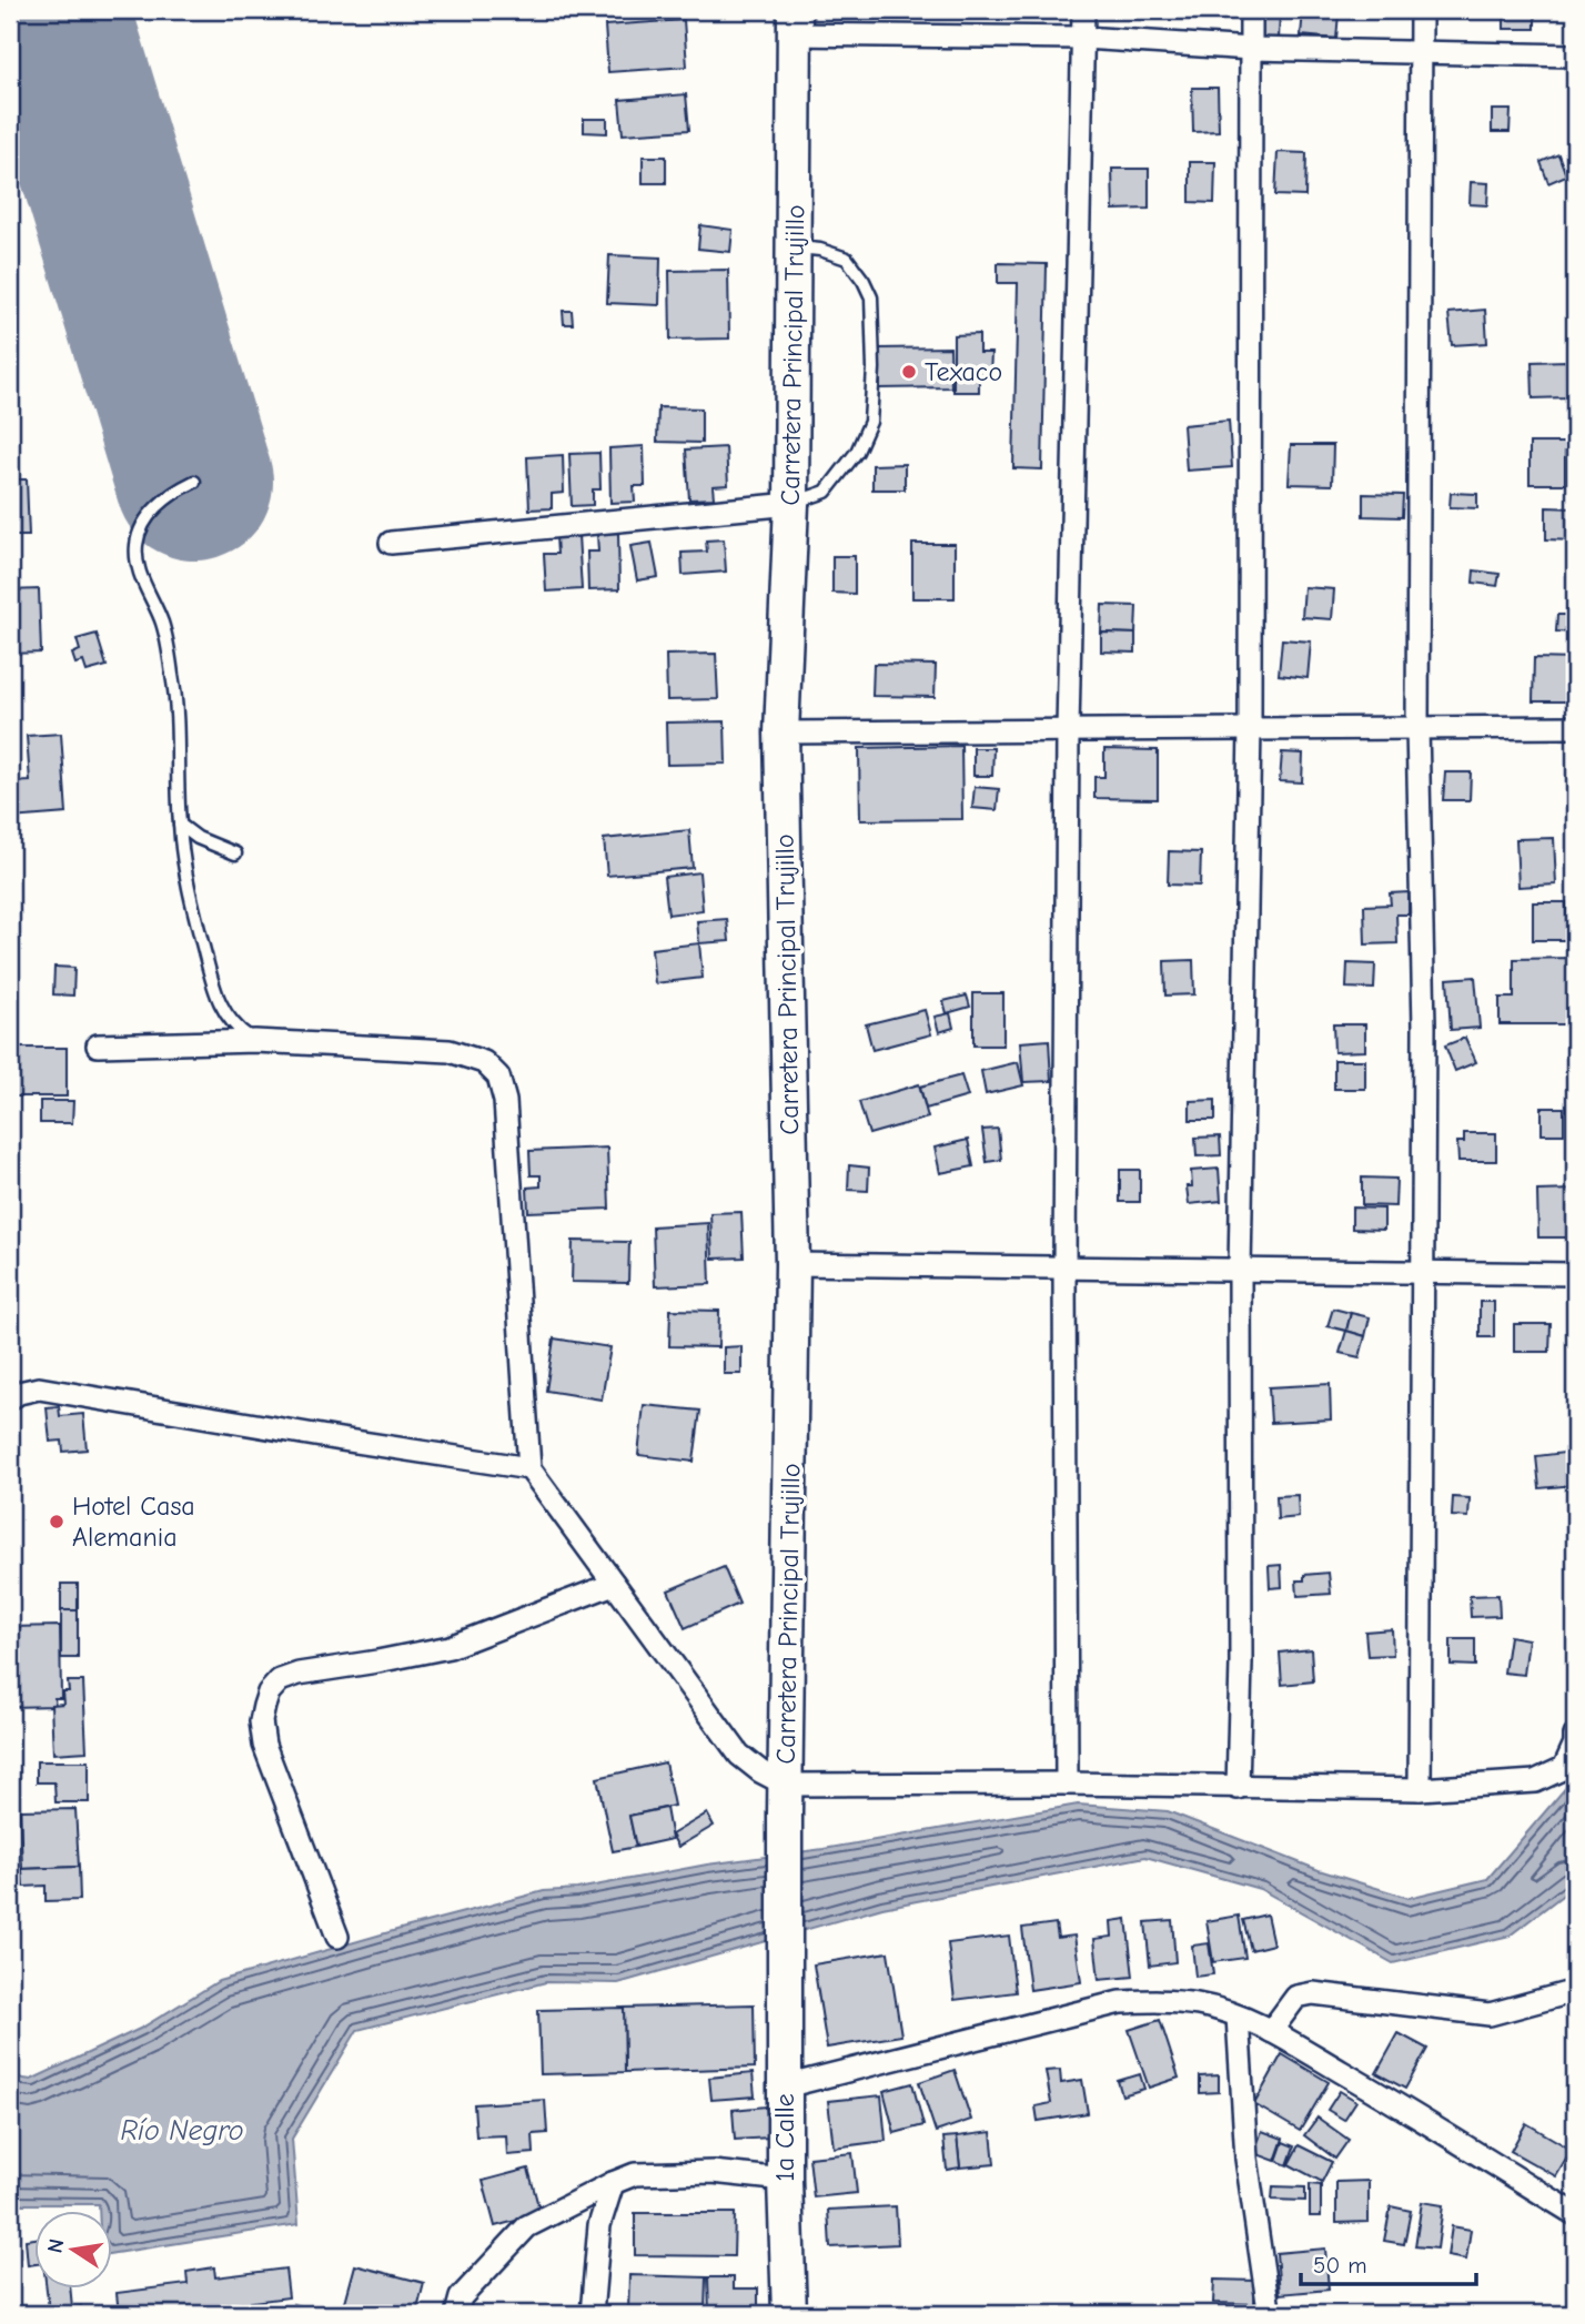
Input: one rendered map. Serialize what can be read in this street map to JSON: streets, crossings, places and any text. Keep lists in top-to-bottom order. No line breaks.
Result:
{"streets":{"main road":["Carretera Principal Trujillo","1a Calle"]},"crossings":[["Carretera Principal Trujillo","1a Calle"]],"water":["Río Negro"],"places":["Texaco","Hotel Casa Alemania"],"scale_bar":"50 m","north":"left"}
